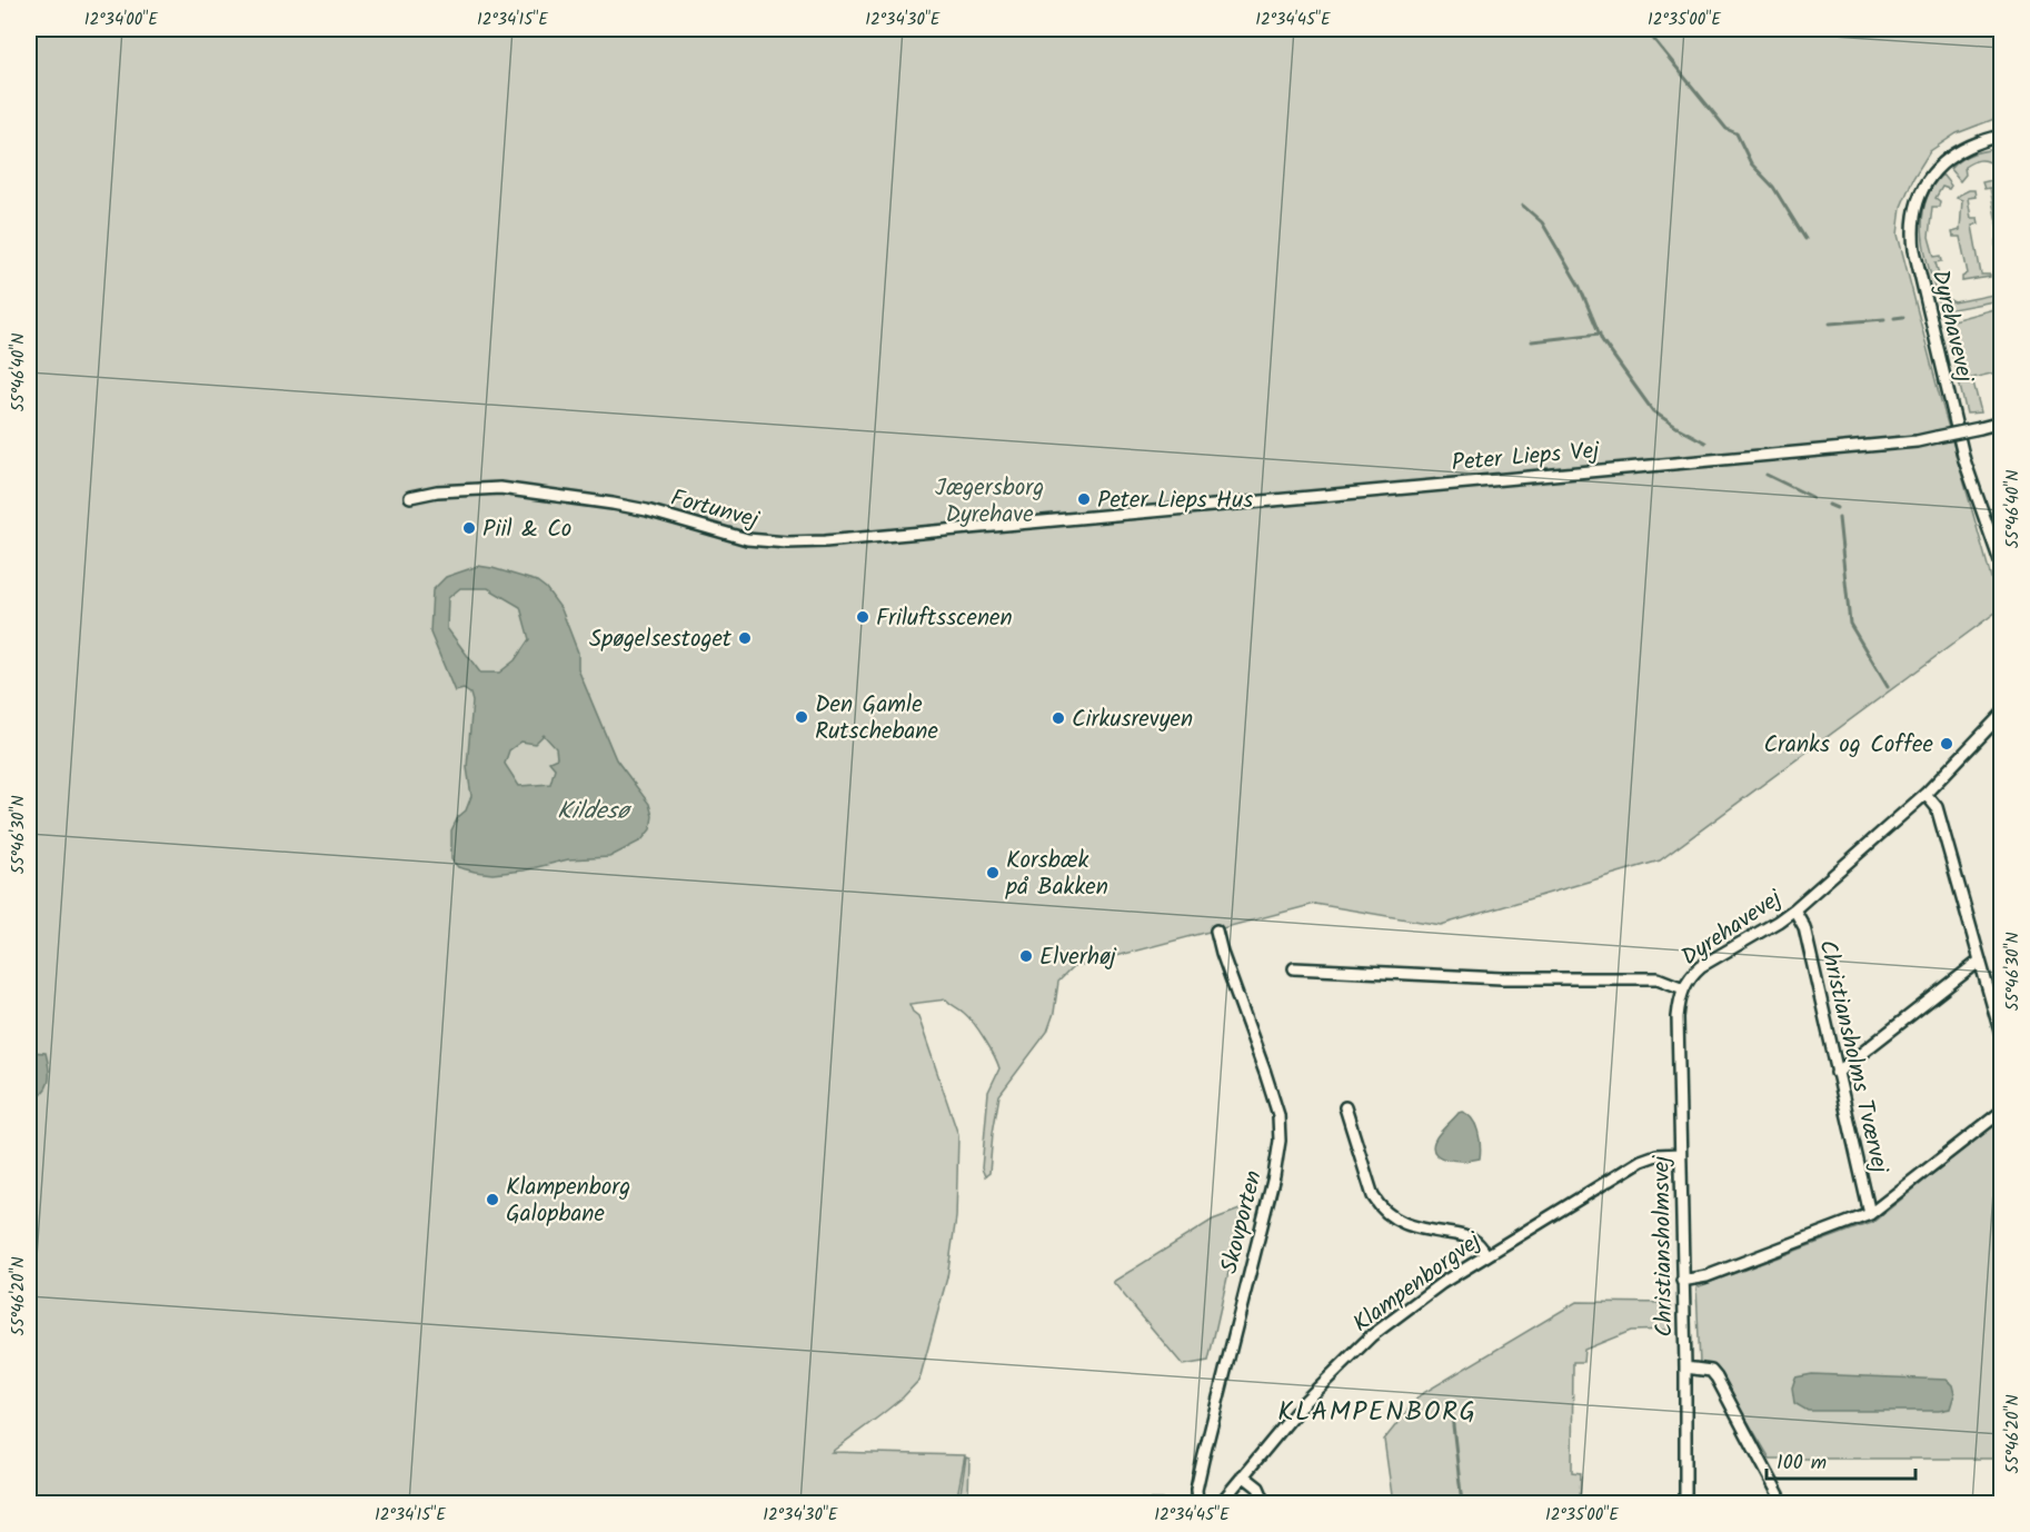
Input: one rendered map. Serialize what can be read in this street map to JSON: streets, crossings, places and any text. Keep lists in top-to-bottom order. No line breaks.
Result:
{"streets":{"street":["Dyrehavevej","Peter Lieps Vej","Fortunvej","Christiansholms Tværvej","Skovporten","Christiansholmsvej","Klampenborgvej"]},"crossings":[["Dyrehavevej","Christiansholms Tværvej"],["Dyrehavevej","Christiansholmsvej"],["Peter Lieps Vej","Fortunvej"],["Christiansholmsvej","Klampenborgvej"]],"districts":["KLAMPENBORG"],"water":["Kildesø"],"parks":["Jægersborg Dyrehave"],"places":["Peter Lieps Hus","Piil & Co","Friluftsscenen","Spøgelsestoget","Den Gamle Rutschebane","Cirkusrevyen","Cranks og Coffee","Korsbæk på Bakken","Elverhøj","Klampenborg Galopbane"],"scale_bar":"100 m","coordinates":["12°34'00\"E","12°34'15\"E","12°34'30\"E","12°34'45\"E","12°35'00\"E","55°46'40\"N","55°46'30\"N","55°46'20\"N"]}
